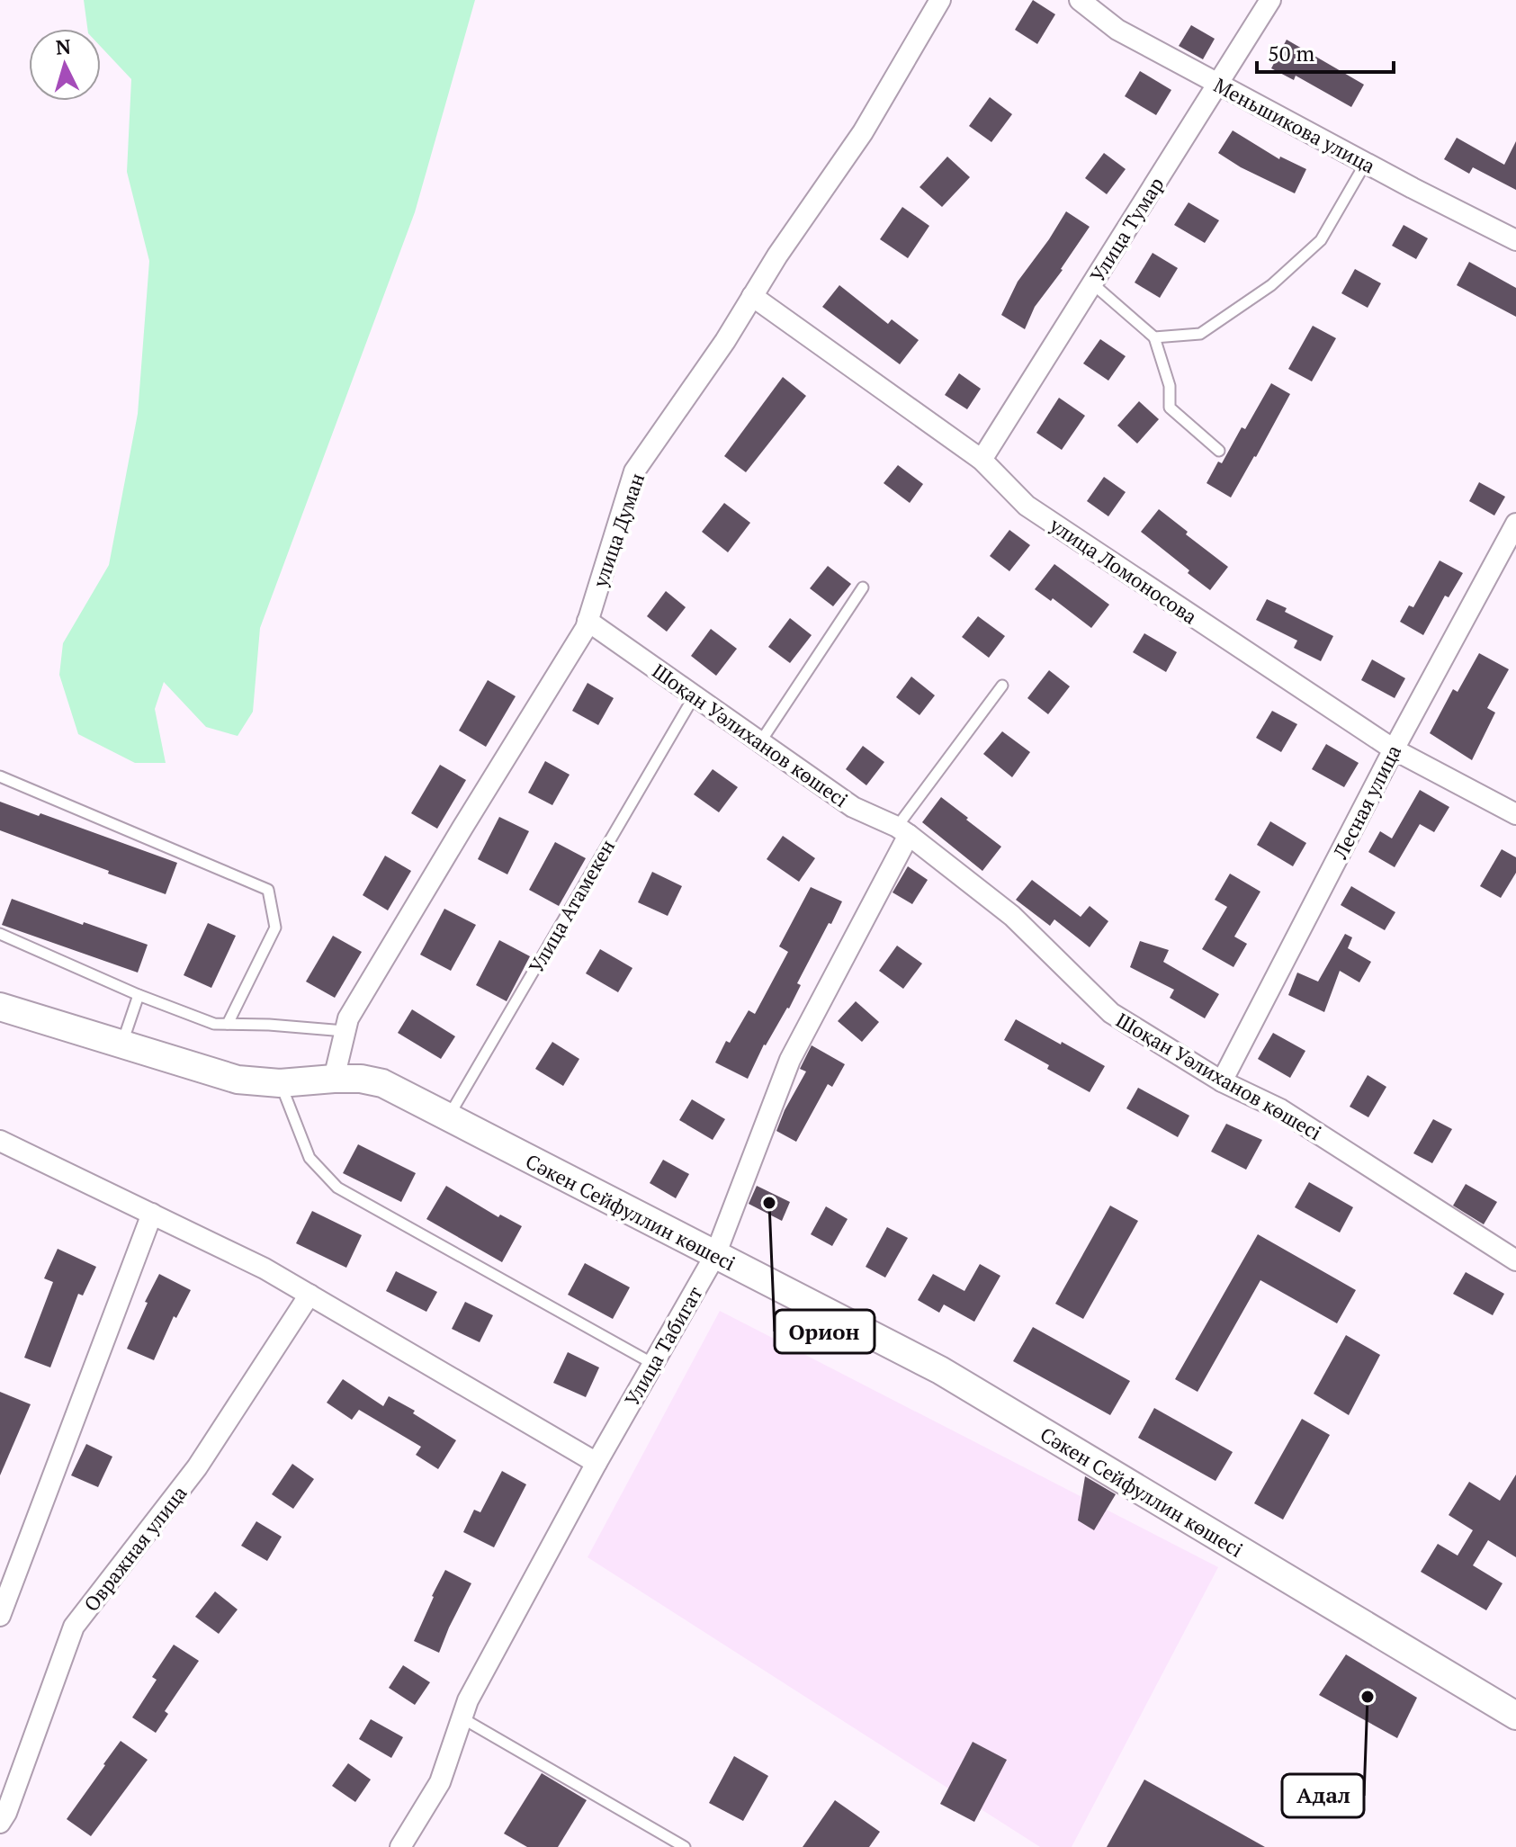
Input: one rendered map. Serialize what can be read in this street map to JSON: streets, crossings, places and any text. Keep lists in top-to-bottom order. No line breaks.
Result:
{"streets":{"street":["Меньшикова улица","Улица Тумар","улица Думан","улица Ломоносова","Шоқан Уәлиханов көшесі","Лесная улица","Сәкен Сейфуллин көшесі","Улица Табигат","Овражная улица"],"lane":["Улица Атамекен"]},"crossings":[["Меньшикова улица","Улица Тумар"],["Улица Тумар","улица Ломоносова"],["улица Думан","улица Ломоносова"],["улица Думан","Шоқан Уәлиханов көшесі"],["улица Думан","Сәкен Сейфуллин көшесі"],["улица Ломоносова","Лесная улица"],["Шоқан Уәлиханов көшесі","Лесная улица"],["Шоқан Уәлиханов көшесі","Улица Атамекен"],["Шоқан Уәлиханов көшесі","Улица Табигат"],["Улица Атамекен","Сәкен Сейфуллин көшесі"],["Сәкен Сейфуллин көшесі","Улица Табигат"]],"places":["Орион","Адал"],"scale_bar":"50 m","north":"top"}
